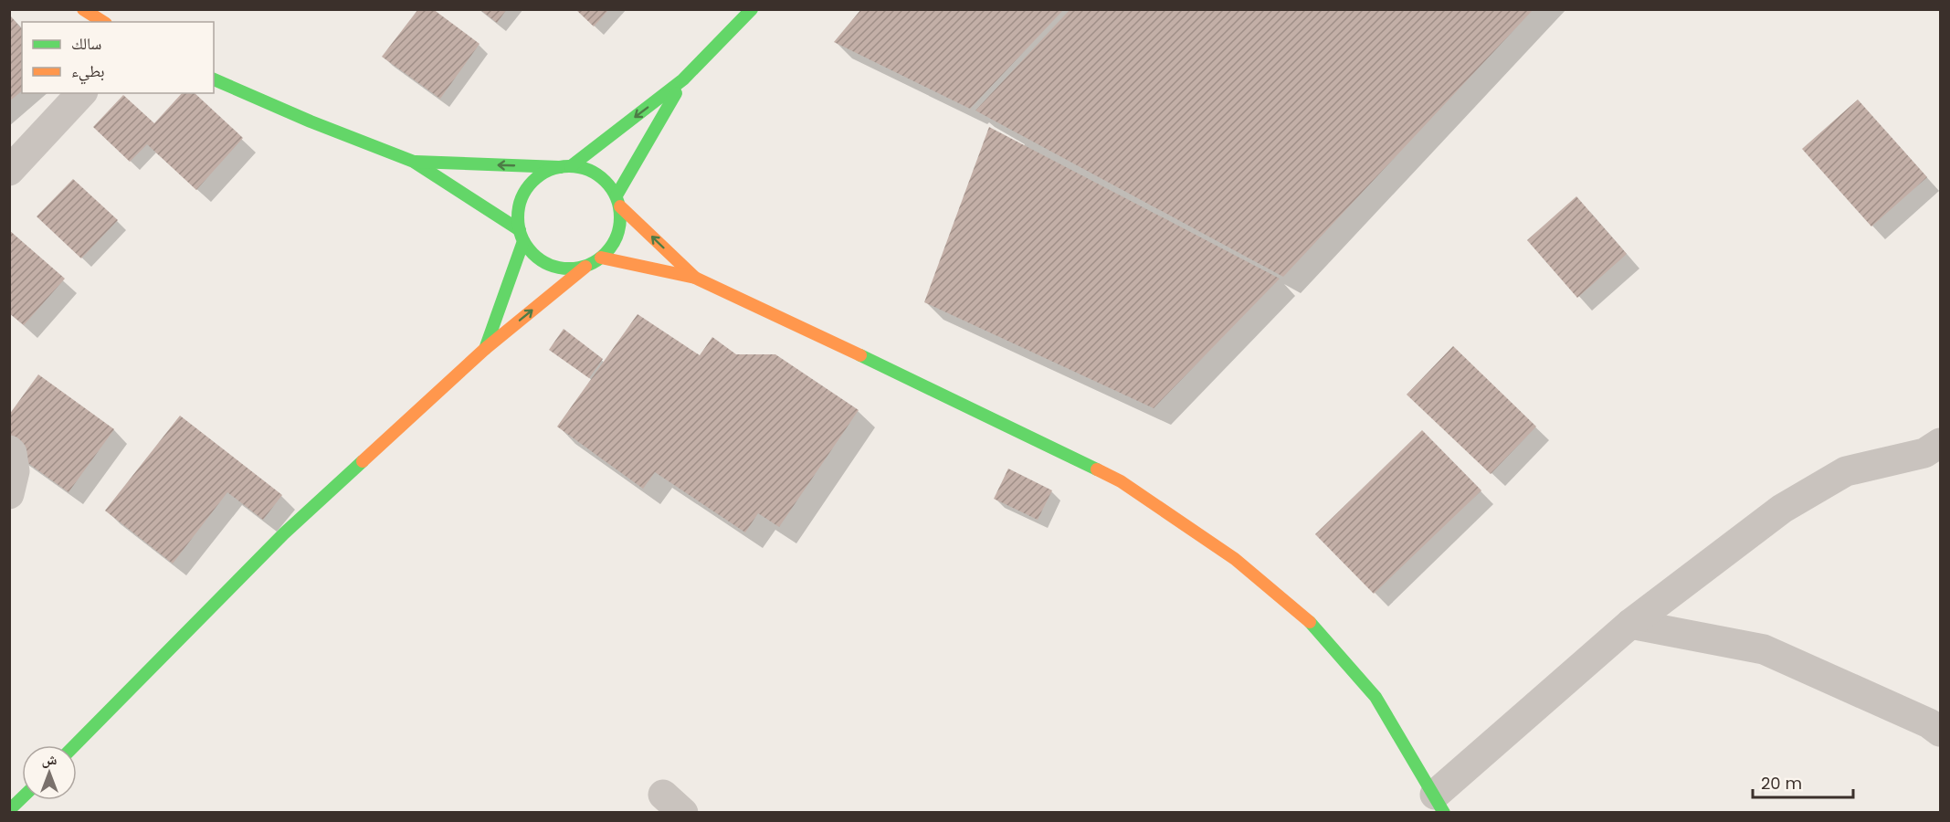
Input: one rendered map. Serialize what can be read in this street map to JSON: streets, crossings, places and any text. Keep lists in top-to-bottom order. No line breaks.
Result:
{"legend":["سالك","بطيء"],"scale_bar":"20 m","north":"top"}
